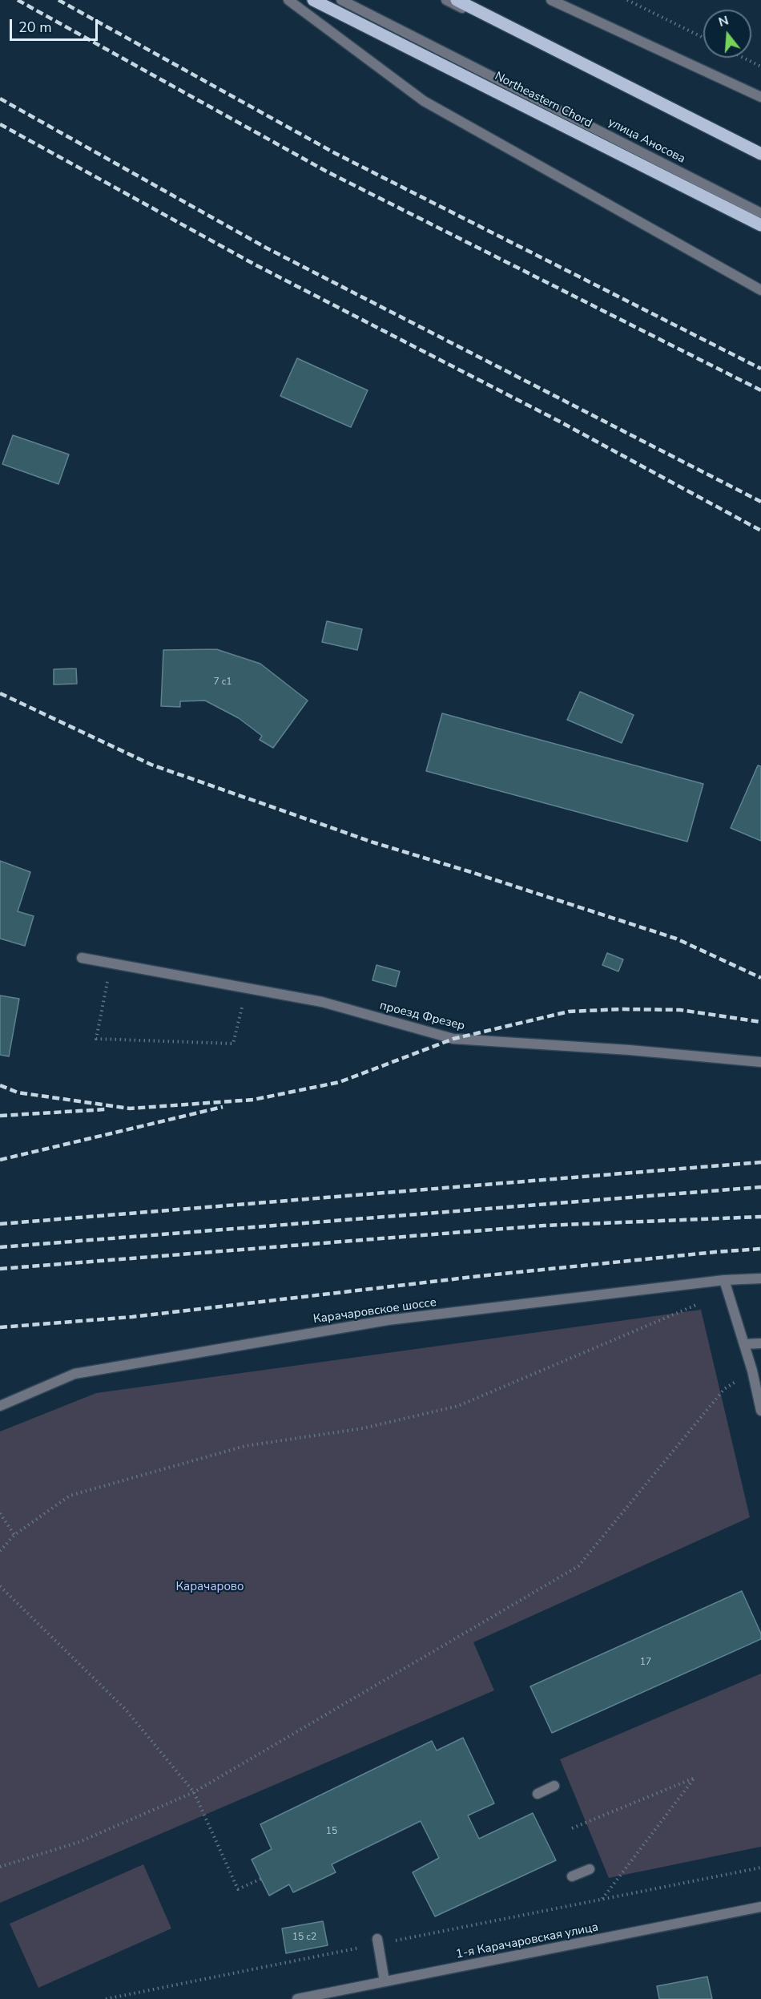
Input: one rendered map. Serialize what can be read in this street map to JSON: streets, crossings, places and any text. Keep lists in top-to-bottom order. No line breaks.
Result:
{"streets":{"main road":["Northeastern Chord"],"street":["улица Аносова","проезд Фрезер","Карачаровское шоссе","1-я Карачаровская улица"]},"parks":["Карачарово"],"house_numbers":["7 c1","17","15","15 с2"],"scale_bar":"20 m","north":"top"}
